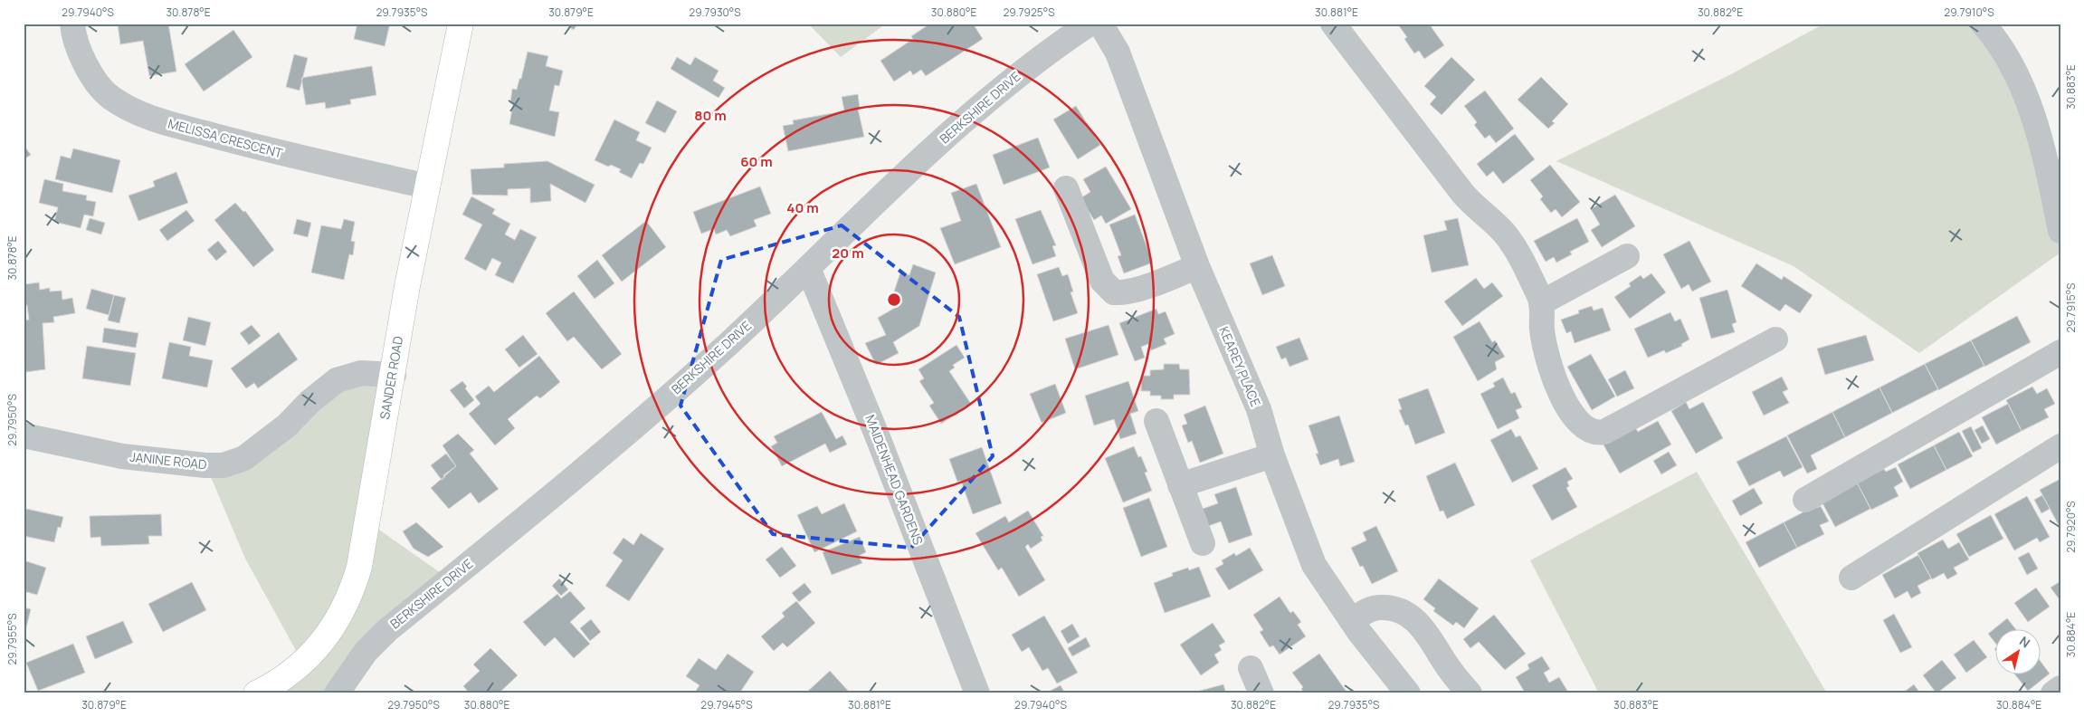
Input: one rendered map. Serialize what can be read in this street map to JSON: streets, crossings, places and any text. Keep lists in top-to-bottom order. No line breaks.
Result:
{"streets":{"main road":["SANDER ROAD"],"street":["BERKSHIRE DRIVE","MELISSA CRESCENT","KEAREY PLACE","JANINE ROAD","MAIDENHEAD GARDENS"]},"crossings":[["BERKSHIRE DRIVE","MAIDENHEAD GARDENS"],["MELISSA CRESCENT","SANDER ROAD"],["SANDER ROAD","JANINE ROAD"]],"north":"top right","coordinates":["29.7940°S","30.878°E","29.7935°S","30.879°E","29.7930°S","30.880°E","29.7925°S","30.881°E","30.882°E","29.7910°S","30.883°E","29.7915°S","29.7950°S","29.7920°S","30.884°E","29.7955°S","29.7945°S"],"rings":["80 m","60 m","40 m","20 m"]}
